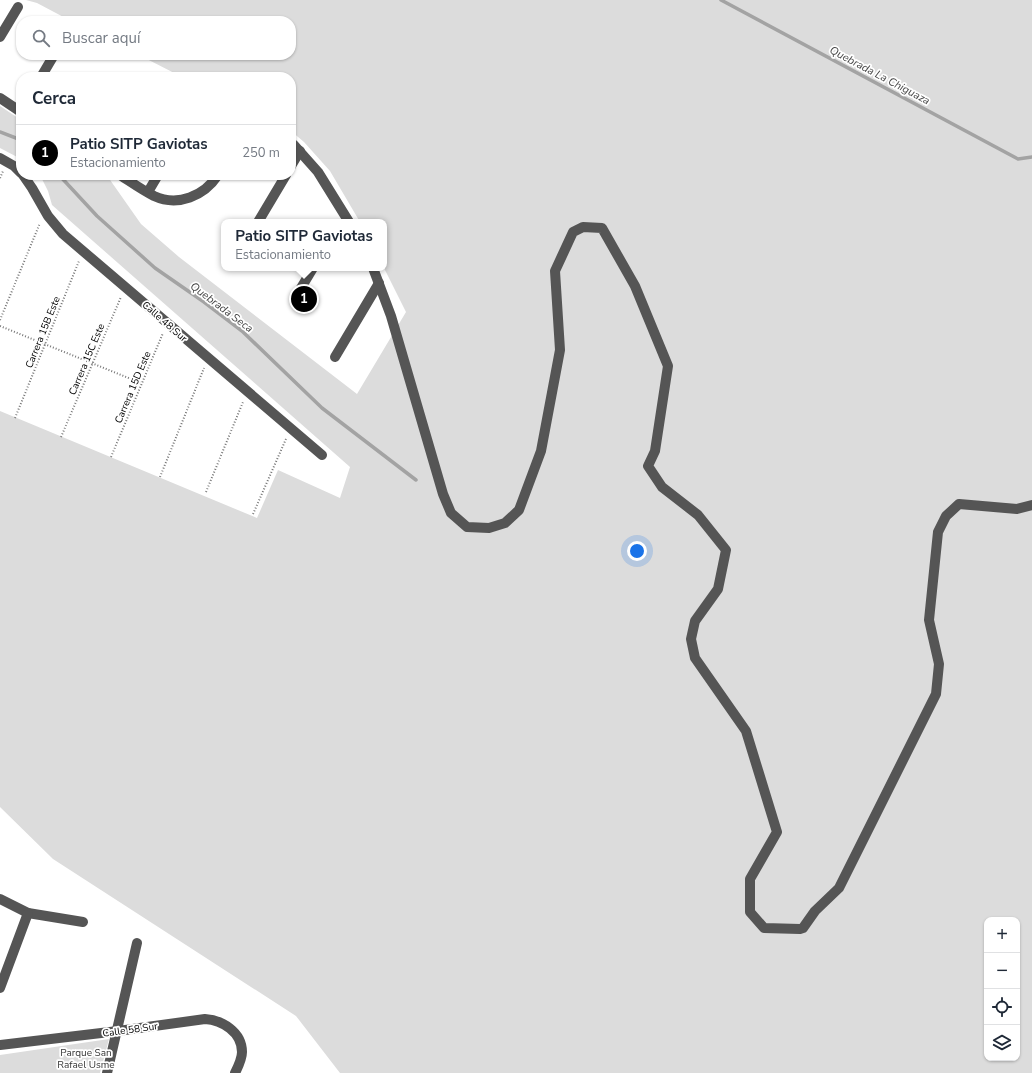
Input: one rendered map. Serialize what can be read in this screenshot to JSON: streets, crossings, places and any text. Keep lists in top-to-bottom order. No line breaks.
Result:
{"streets":{"street":["Calle 48 Sur","Calle 58 Sur"],"path":["Carrera 15B Este","Carrera 15C Este","Carrera 15D Este"]},"crossings":[["Calle 48 Sur","Carrera 15B Este"],["Calle 48 Sur","Carrera 15C Este"],["Calle 48 Sur","Carrera 15D Este"]],"water":["Quebrada La Chiguaza","Quebrada Seca"],"parks":["Parque San Rafael Usme"],"page":{"search":"Buscar aquí","heading":"Cerca","list":[{"mark":"1","name":"Patio SITP Gaviotas","note":"Estacionamiento","value":"250 m"}],"popup":["Patio SITP Gaviotas","Estacionamiento"],"pins":"1","map_buttons":["+","−"]}}
